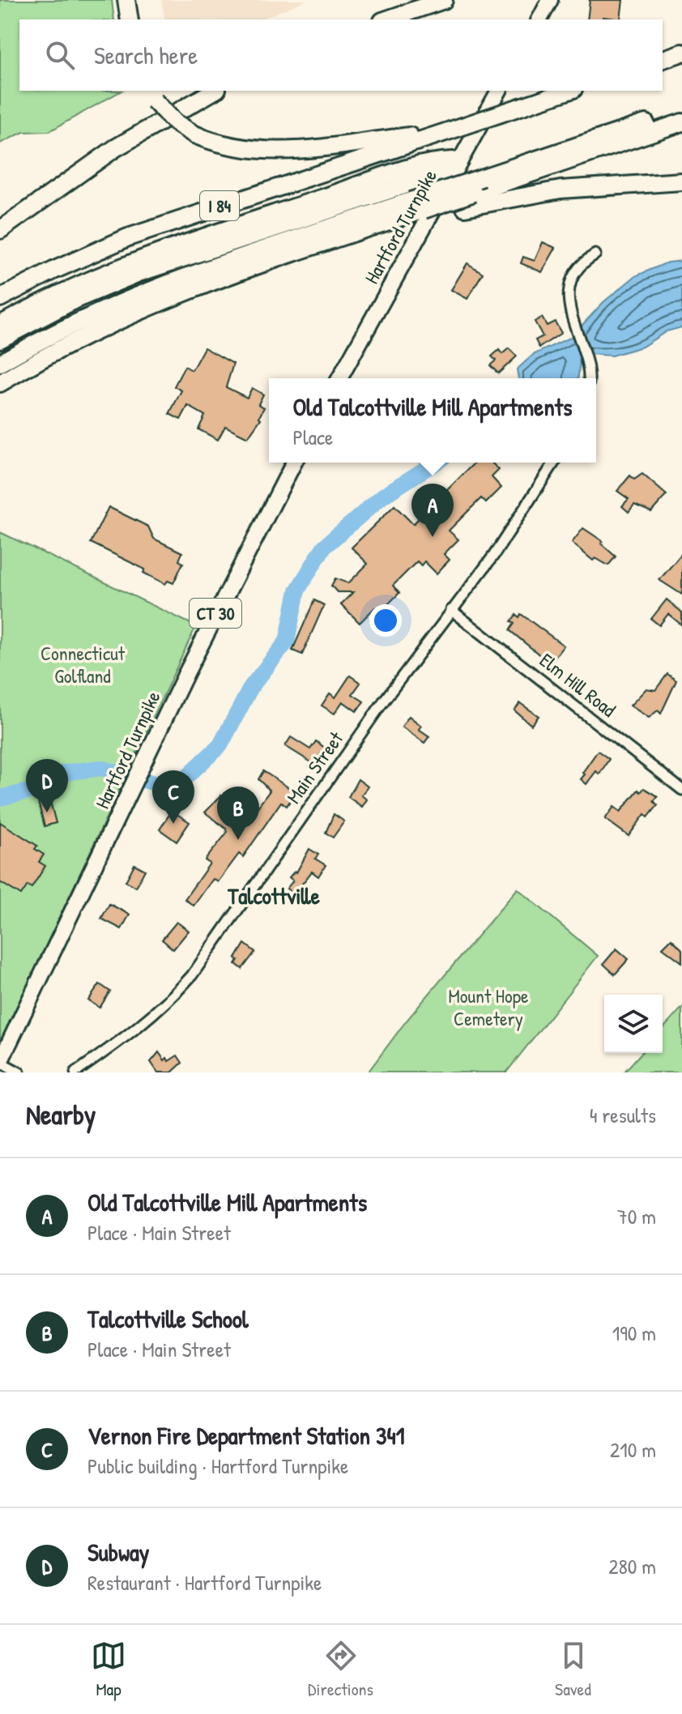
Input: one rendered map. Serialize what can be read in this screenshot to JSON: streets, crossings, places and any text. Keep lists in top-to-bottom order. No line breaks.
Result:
{"streets":{"highway":["I 84"],"main road":["Hartford Turnpike","CT 30"],"street":["Elm Hill Road","Main Street"]},"crossings":[["Elm Hill Road","Main Street"]],"districts":["Talcottville"],"parks":["Connecticut Golfland","Mount Hope Cemetery"],"page":{"search":"Search here","popup":["Old Talcottville Mill Apartments","Place"],"pins":["A","D","C","B"],"heading":["Nearby","4 results"],"list":[{"mark":"A","name":"Old Talcottville Mill Apartments","note":"Place · Main Street","value":"70 m"},{"mark":"B","name":"Talcottville School","note":"Place · Main Street","value":"190 m"},{"mark":"C","name":"Vernon Fire Department Station 341","note":"Public building · Hartford Turnpike","value":"210 m"},{"mark":"D","name":"Subway","note":"Restaurant · Hartford Turnpike","value":"280 m"}],"nav":["Map","Directions","Saved"]}}
